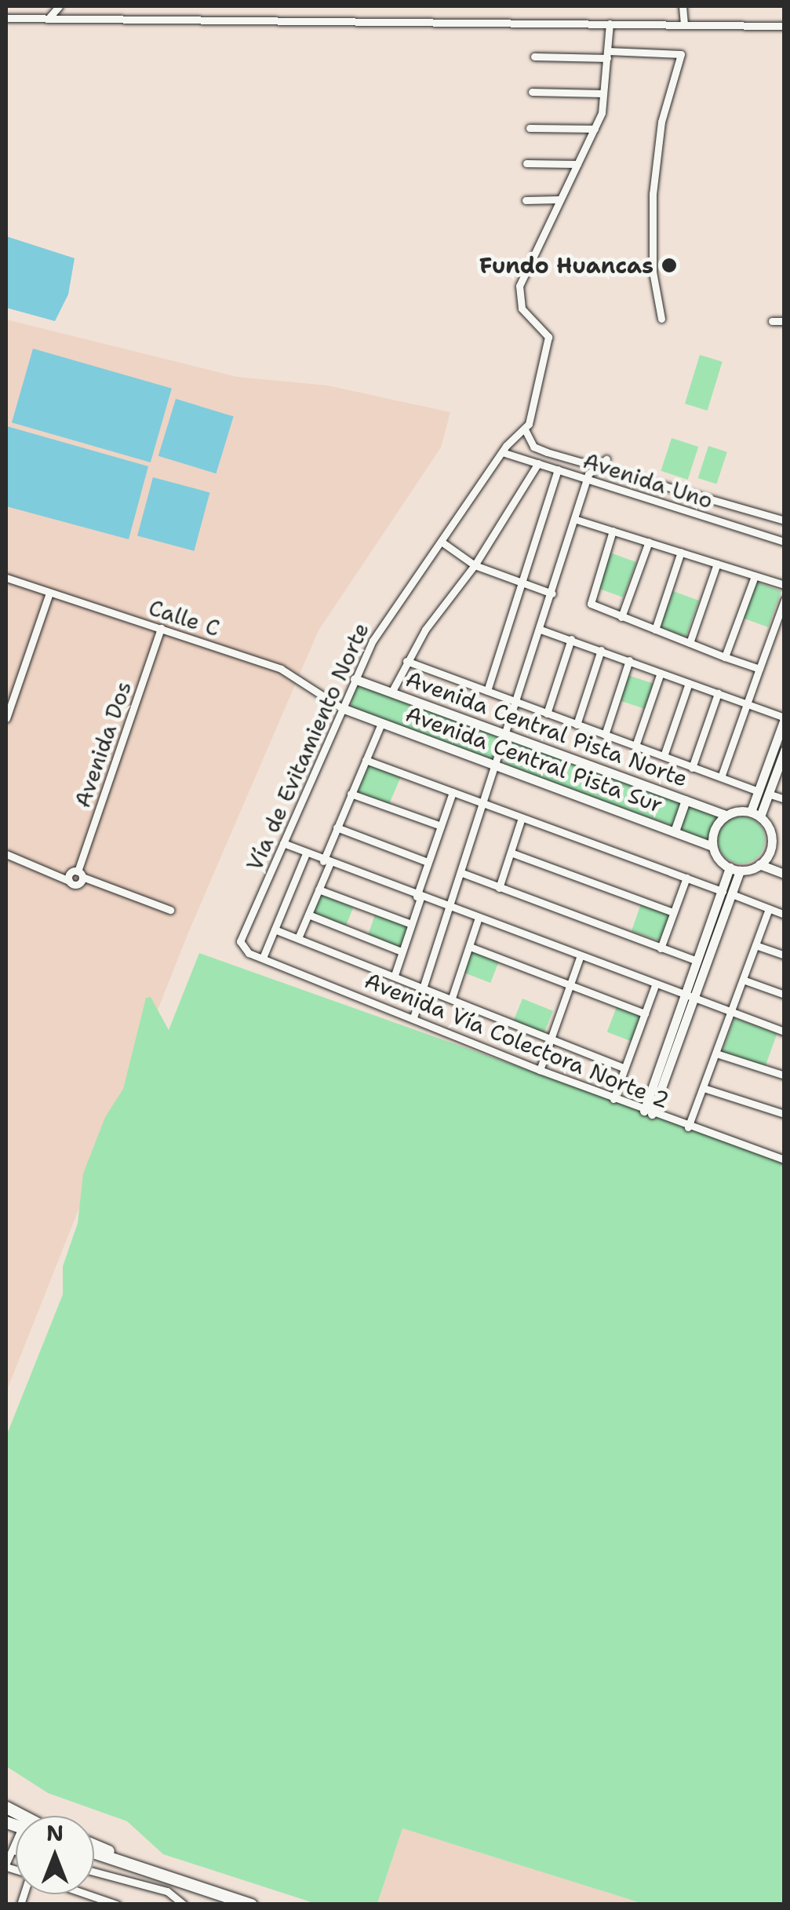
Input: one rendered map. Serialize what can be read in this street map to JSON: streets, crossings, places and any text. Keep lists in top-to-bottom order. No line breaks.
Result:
{"streets":{"street":["Avenida Uno","Calle C","Avenida Central Pista Norte","Avenida Dos","Vía de Evitamiento Norte","Avenida Central Pista Sur","Avenida Vía Colectora Norte 2"]},"crossings":[["Avenida Uno","Vía de Evitamiento Norte"],["Calle C","Avenida Dos"],["Calle C","Vía de Evitamiento Norte"],["Calle C","Avenida Central Pista Sur"],["Avenida Central Pista Norte","Vía de Evitamiento Norte"],["Avenida Central Pista Norte","Avenida Central Pista Sur"],["Vía de Evitamiento Norte","Avenida Central Pista Sur"],["Vía de Evitamiento Norte","Avenida Vía Colectora Norte 2"]],"places":["Fundo Huancas"],"north":"top"}
